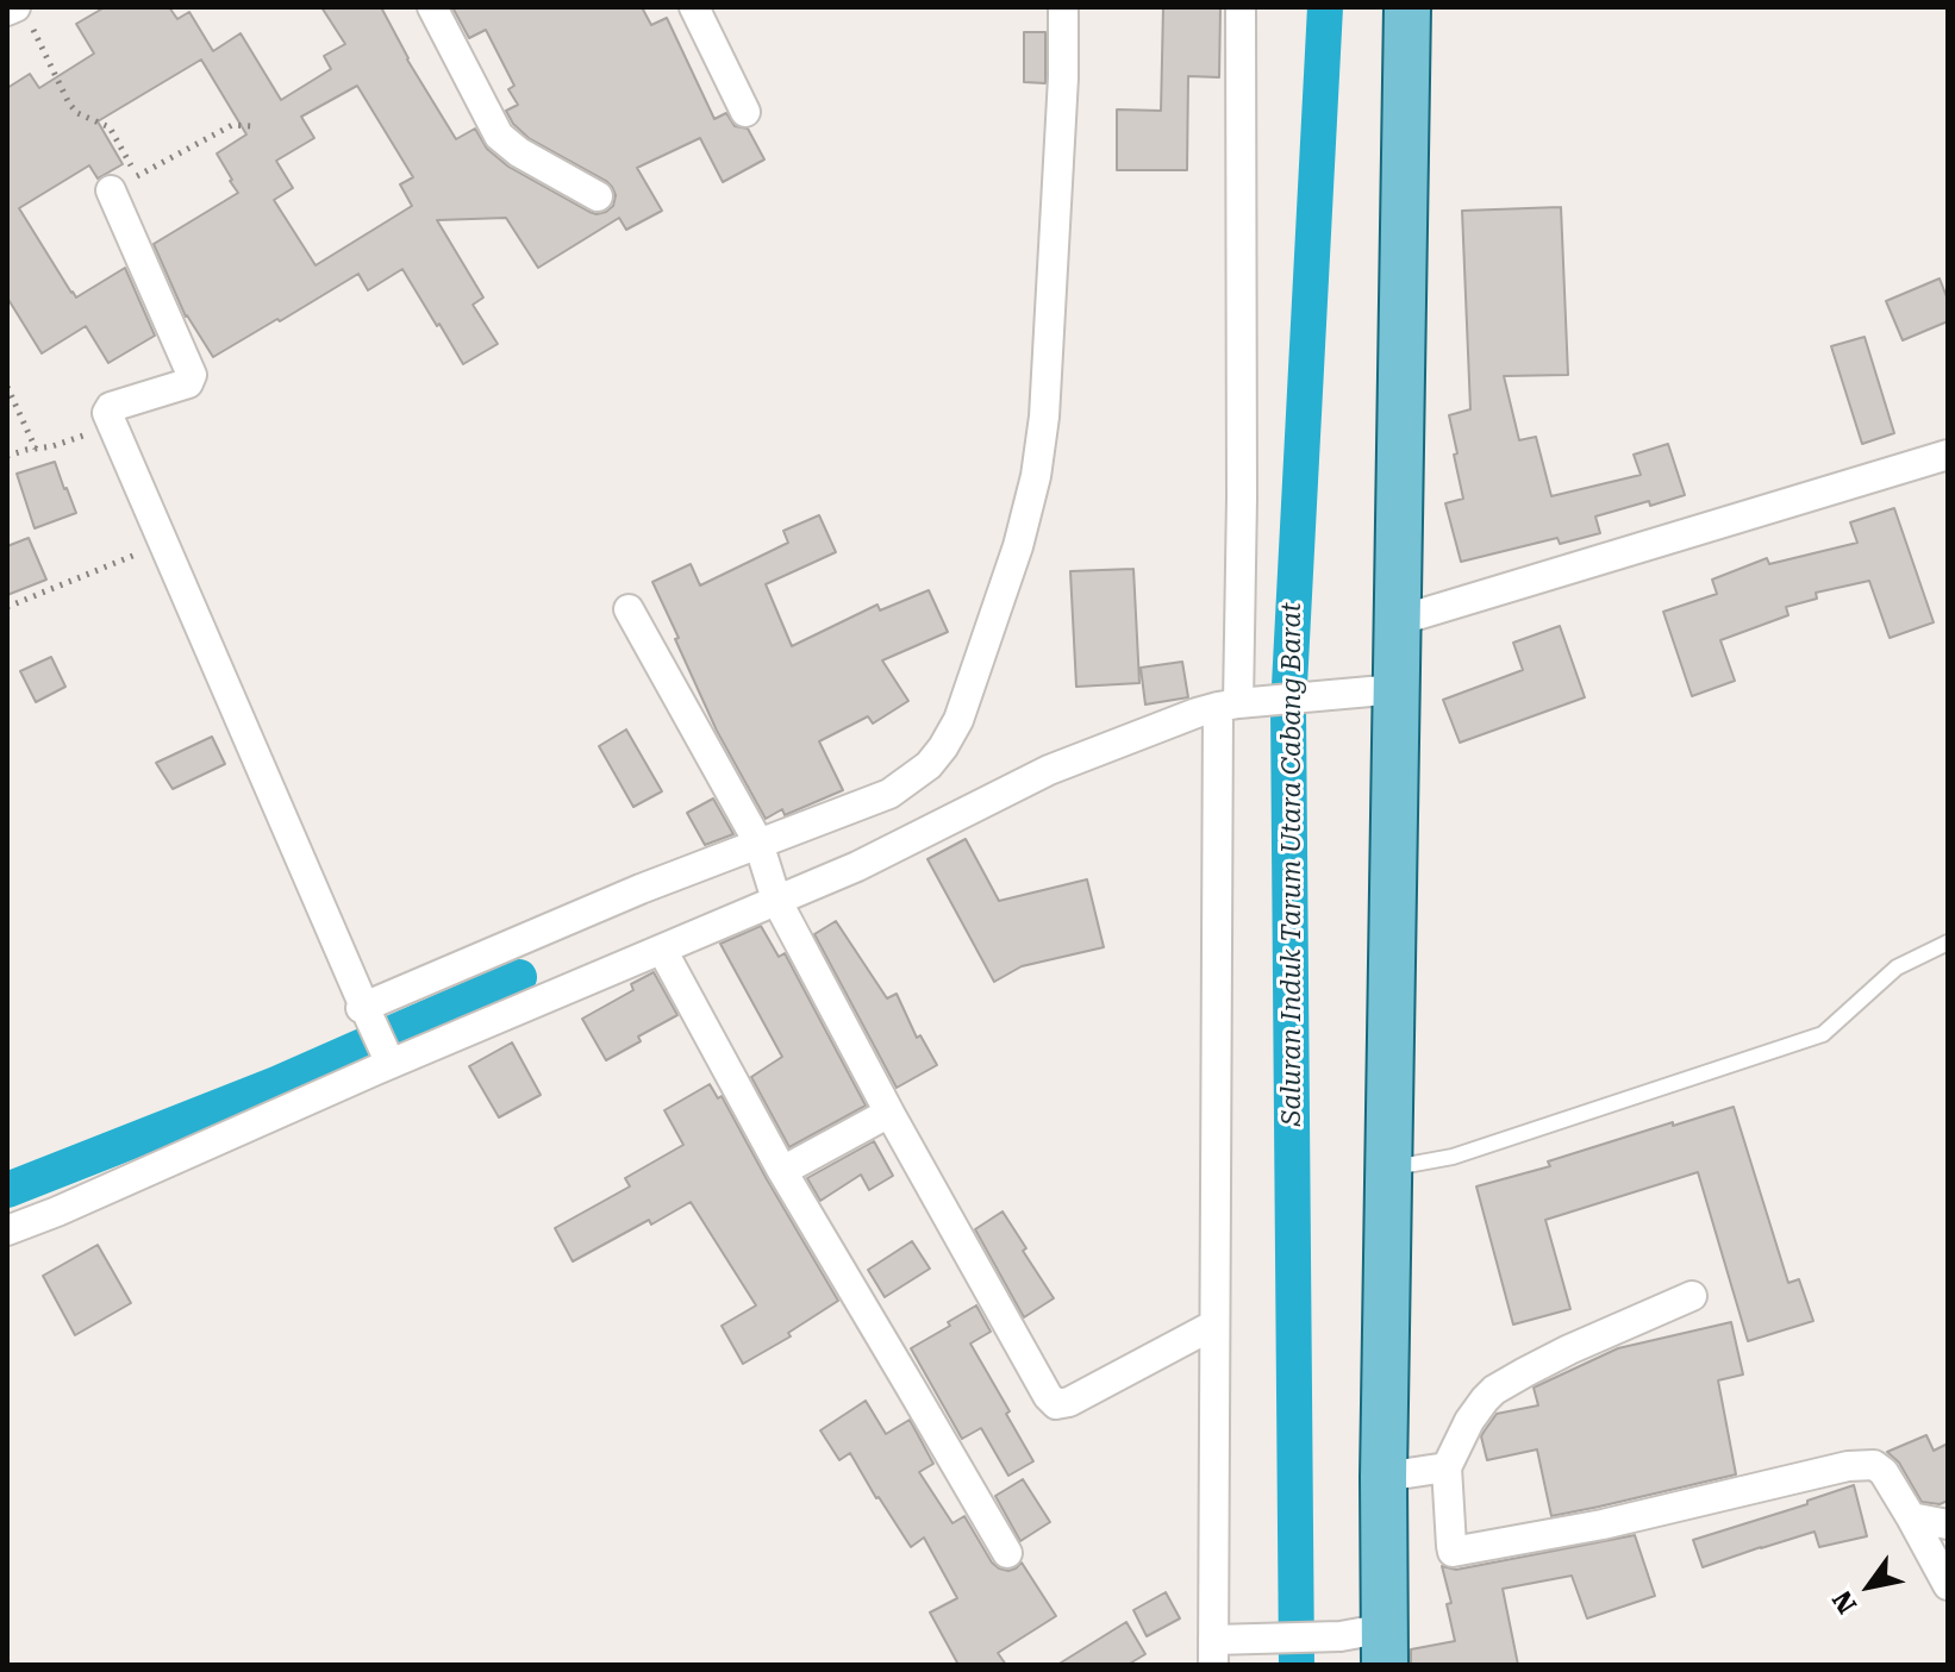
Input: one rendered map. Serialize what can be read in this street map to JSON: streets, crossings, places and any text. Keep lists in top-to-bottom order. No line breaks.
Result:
{"water":["Saluran Induk Tarum Utara Cabang Barat"],"north":"bottom left"}
